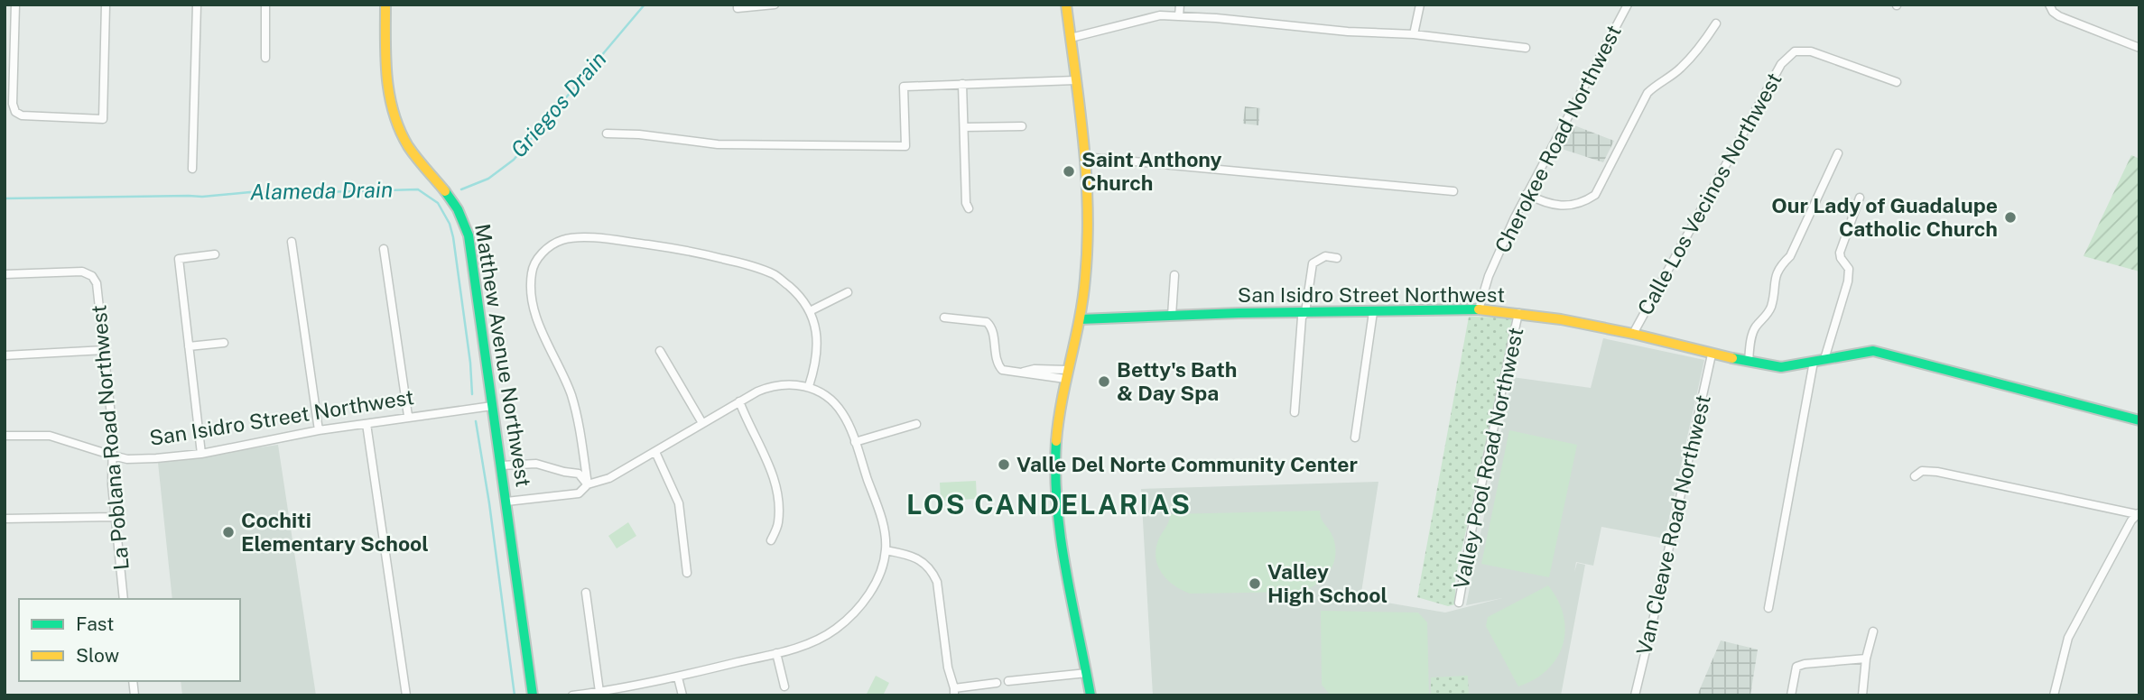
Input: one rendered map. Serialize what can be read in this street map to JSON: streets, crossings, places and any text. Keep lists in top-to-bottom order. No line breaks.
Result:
{"streets":{"street":["Cherokee Road Northwest","Calle Los Vecinos Northwest","San Isidro Street Northwest","Matthew Avenue Northwest","La Poblana Road Northwest","Valley Pool Road Northwest","Van Cleave Road Northwest"]},"crossings":[["Cherokee Road Northwest","San Isidro Street Northwest"],["Calle Los Vecinos Northwest","San Isidro Street Northwest"],["San Isidro Street Northwest","Matthew Avenue Northwest"],["San Isidro Street Northwest","La Poblana Road Northwest"],["San Isidro Street Northwest","Valley Pool Road Northwest"],["San Isidro Street Northwest","Van Cleave Road Northwest"]],"districts":["LOS CANDELARIAS"],"water":["Griegos Drain","Alameda Drain"],"places":["Saint Anthony Church","Our Lady of Guadalupe Catholic Church","Betty's Bath & Day Spa","Valle Del Norte Community Center","Cochiti Elementary School","Valley High School"],"legend":["Fast","Slow"]}
